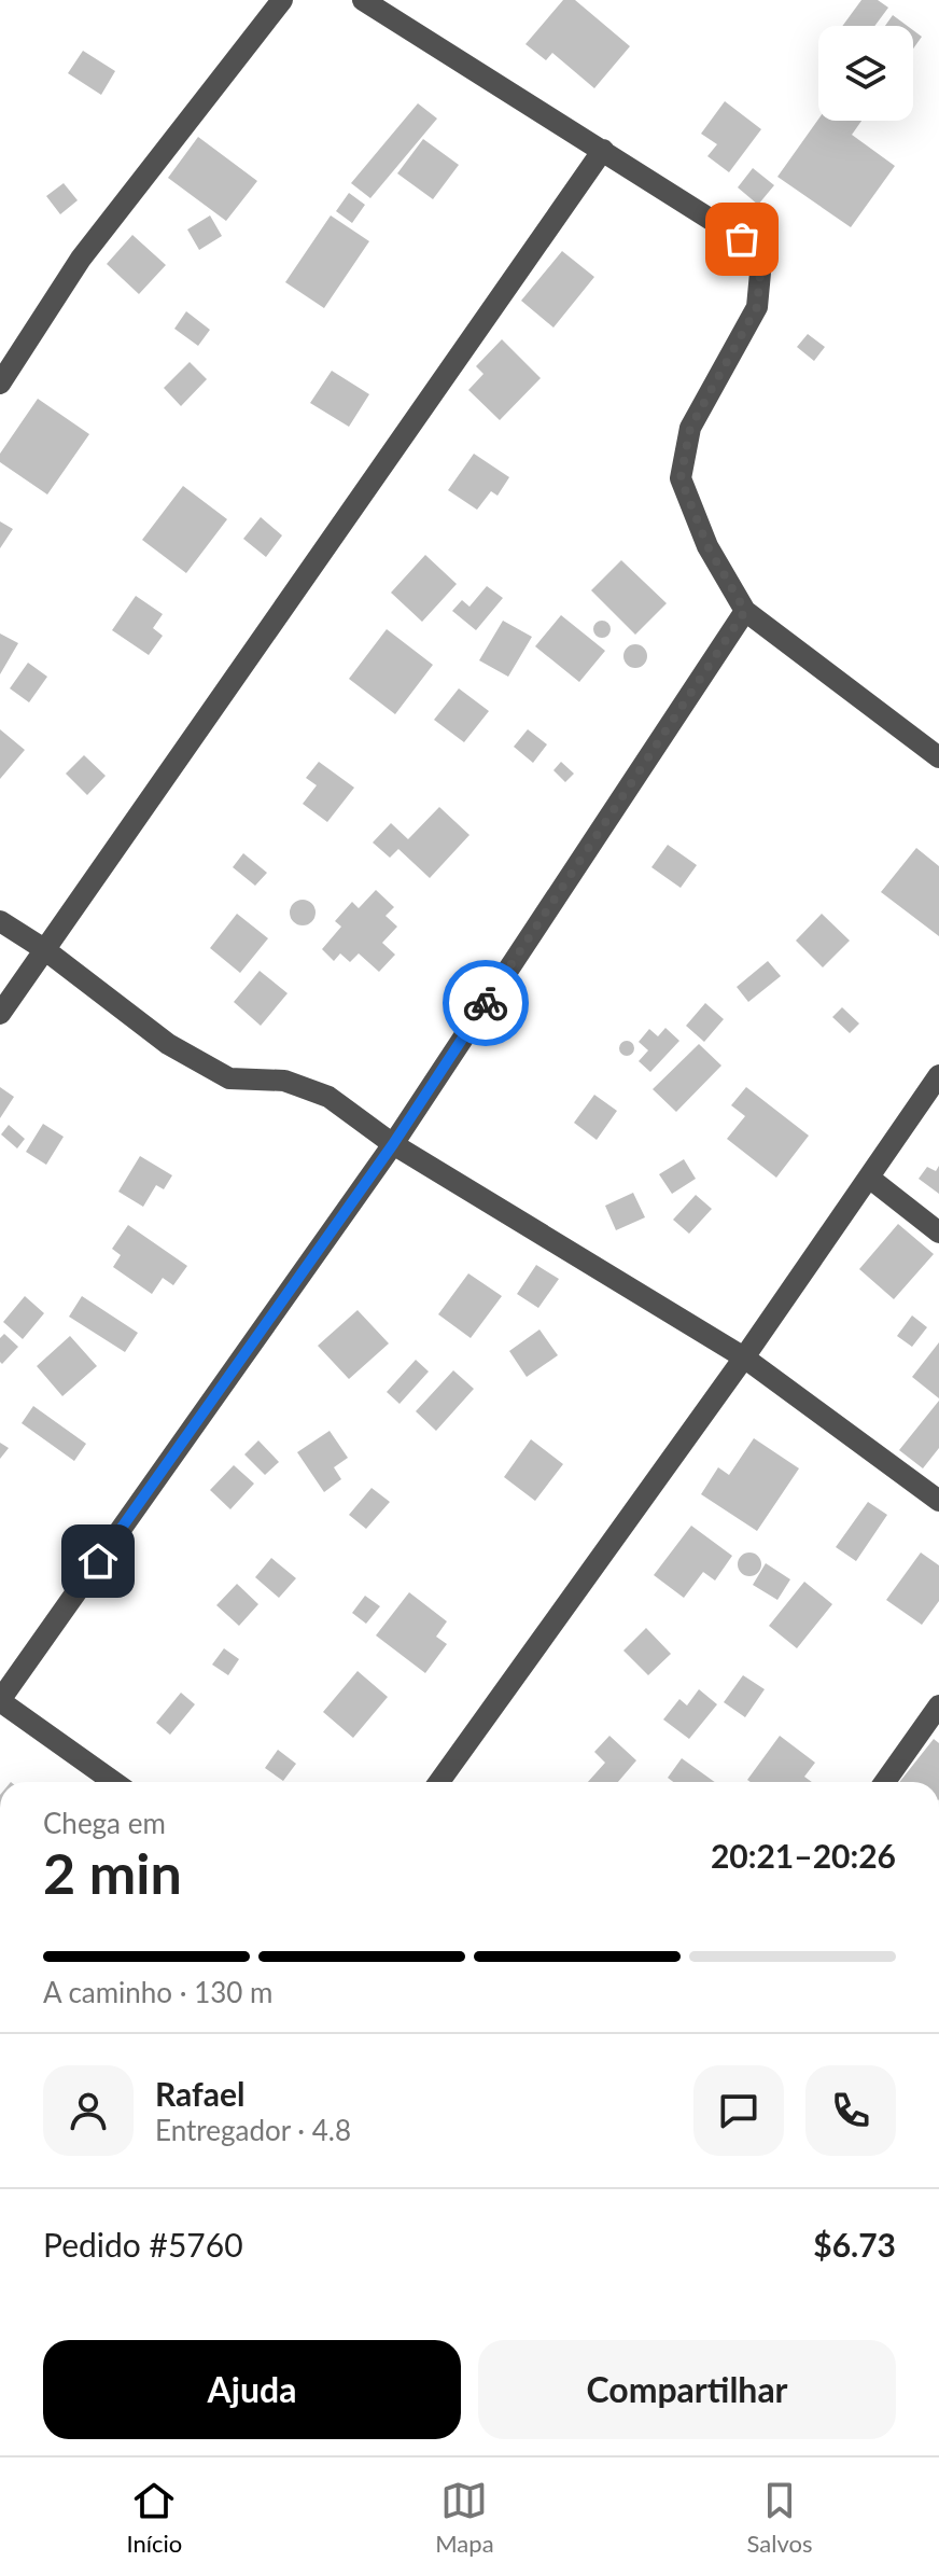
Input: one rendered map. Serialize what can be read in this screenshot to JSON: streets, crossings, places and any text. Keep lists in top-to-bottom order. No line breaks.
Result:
{"page":{"heading":["2 min","Chega em","20:21–20:26"],"panel":["Rafael","Entregador · 4.8","Pedido #5760","$6.73"],"bar":"A caminho · 130 m","buttons":["Ajuda","Compartilhar"],"tabs":["Início","Mapa","Salvos"]}}
